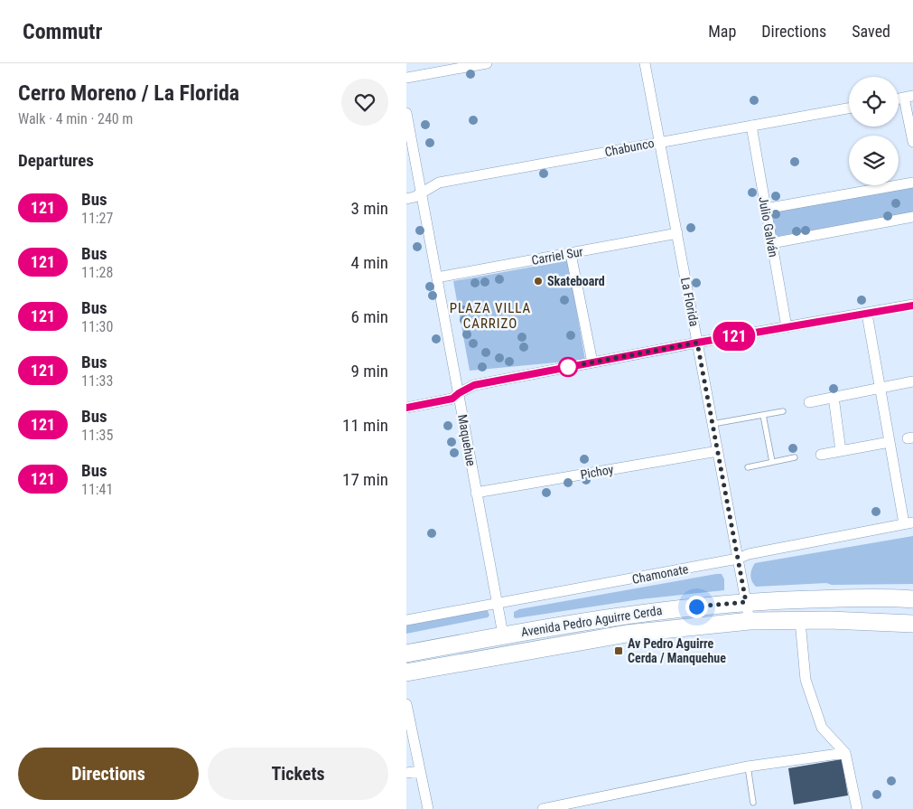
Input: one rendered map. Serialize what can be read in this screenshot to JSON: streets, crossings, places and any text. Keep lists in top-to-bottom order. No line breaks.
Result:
{"streets":{"main road":["Avenida Pedro Aguirre Cerda"],"street":["Chabunco","Julio Galván","Carriel Sur","La Florida","Maquehue","Pichoy","Chamonate"]},"crossings":[["Chabunco","Julio Galván"],["Chabunco","La Florida"],["Chabunco","Maquehue"],["Carriel Sur","La Florida"],["Carriel Sur","Maquehue"],["La Florida","Pichoy"],["La Florida","Chamonate"],["La Florida","Avenida Pedro Aguirre Cerda"],["Maquehue","Pichoy"],["Maquehue","Chamonate"],["Maquehue","Avenida Pedro Aguirre Cerda"]],"districts":["PLAZA VILLA CARRIZO"],"places":{"other":["Skateboard"],"transit":["Av Pedro Aguirre Cerda / Manquehue"]},"lines":["bus line 121"],"page":{"header":"Commutr","nav":["Map","Directions","Saved"],"heading":[["Cerro Moreno / La Florida","Walk · 4 min · 240 m"],"Departures"],"on_map":"121","list":[{"mark":"121","name":"Bus","note":"11:27","value":"3 min"},{"mark":"121","name":"Bus","note":"11:28","value":"4 min"},{"mark":"121","name":"Bus","note":"11:30","value":"6 min"},{"mark":"121","name":"Bus","note":"11:33","value":"9 min"},{"mark":"121","name":"Bus","note":"11:35","value":"11 min"},{"mark":"121","name":"Bus","note":"11:41","value":"17 min"}],"buttons":["Directions","Tickets"]}}
